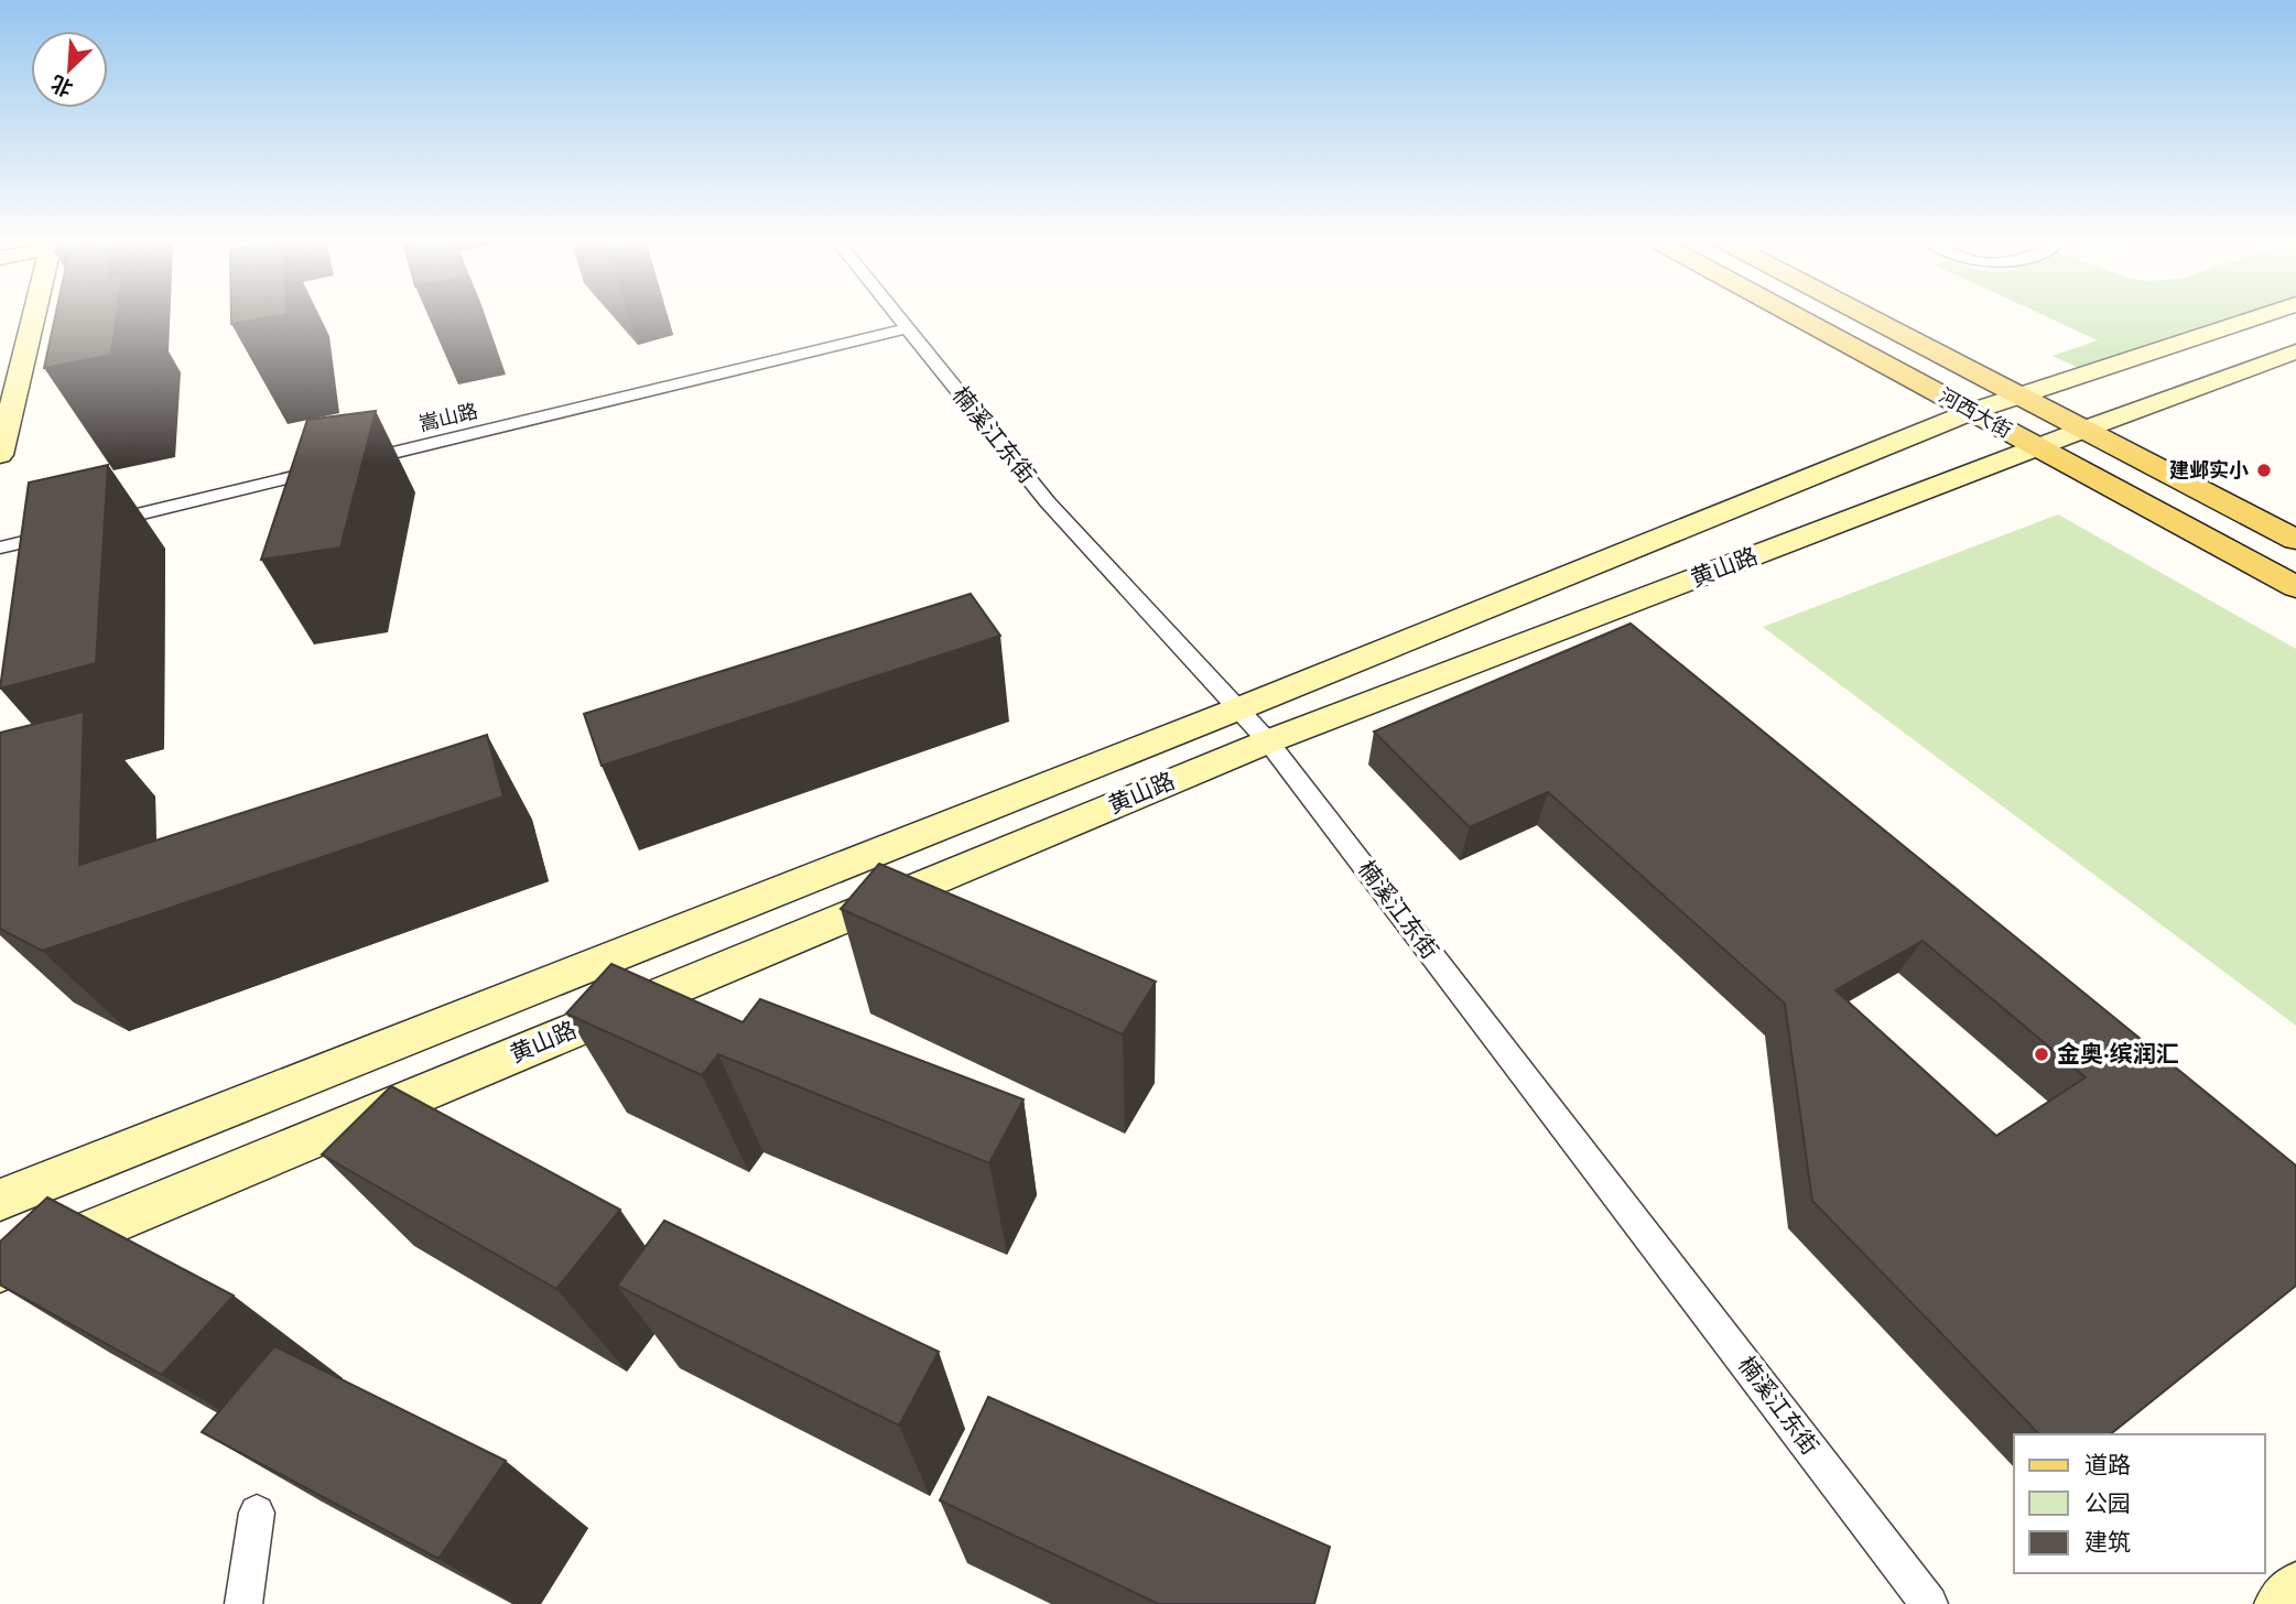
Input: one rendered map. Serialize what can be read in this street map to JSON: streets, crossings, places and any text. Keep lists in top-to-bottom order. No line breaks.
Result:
{"streets":{"main road":["河西大街","黄山路"],"street":["嵩山路","楠溪江东街"]},"crossings":[["河西大街","黄山路"],["嵩山路","楠溪江东街"],["楠溪江东街","黄山路"]],"places":["建邺实小","金奥·缤润汇"],"legend":["道路","公园","建筑"],"north":"bottom left"}
